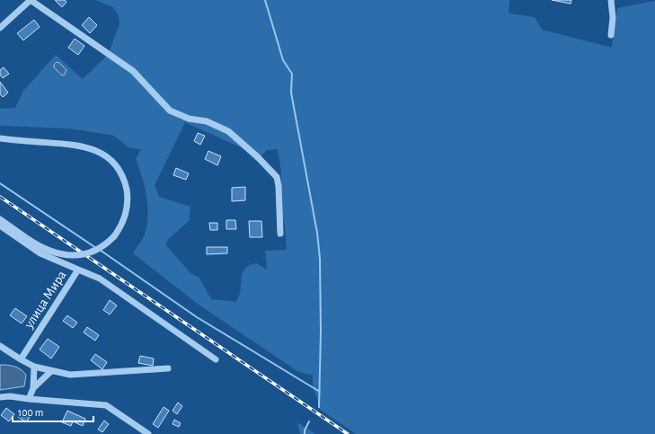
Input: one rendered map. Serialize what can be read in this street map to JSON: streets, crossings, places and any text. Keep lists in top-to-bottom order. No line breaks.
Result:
{"streets":{"street":["улица Мира"]},"scale_bar":"100 m"}
